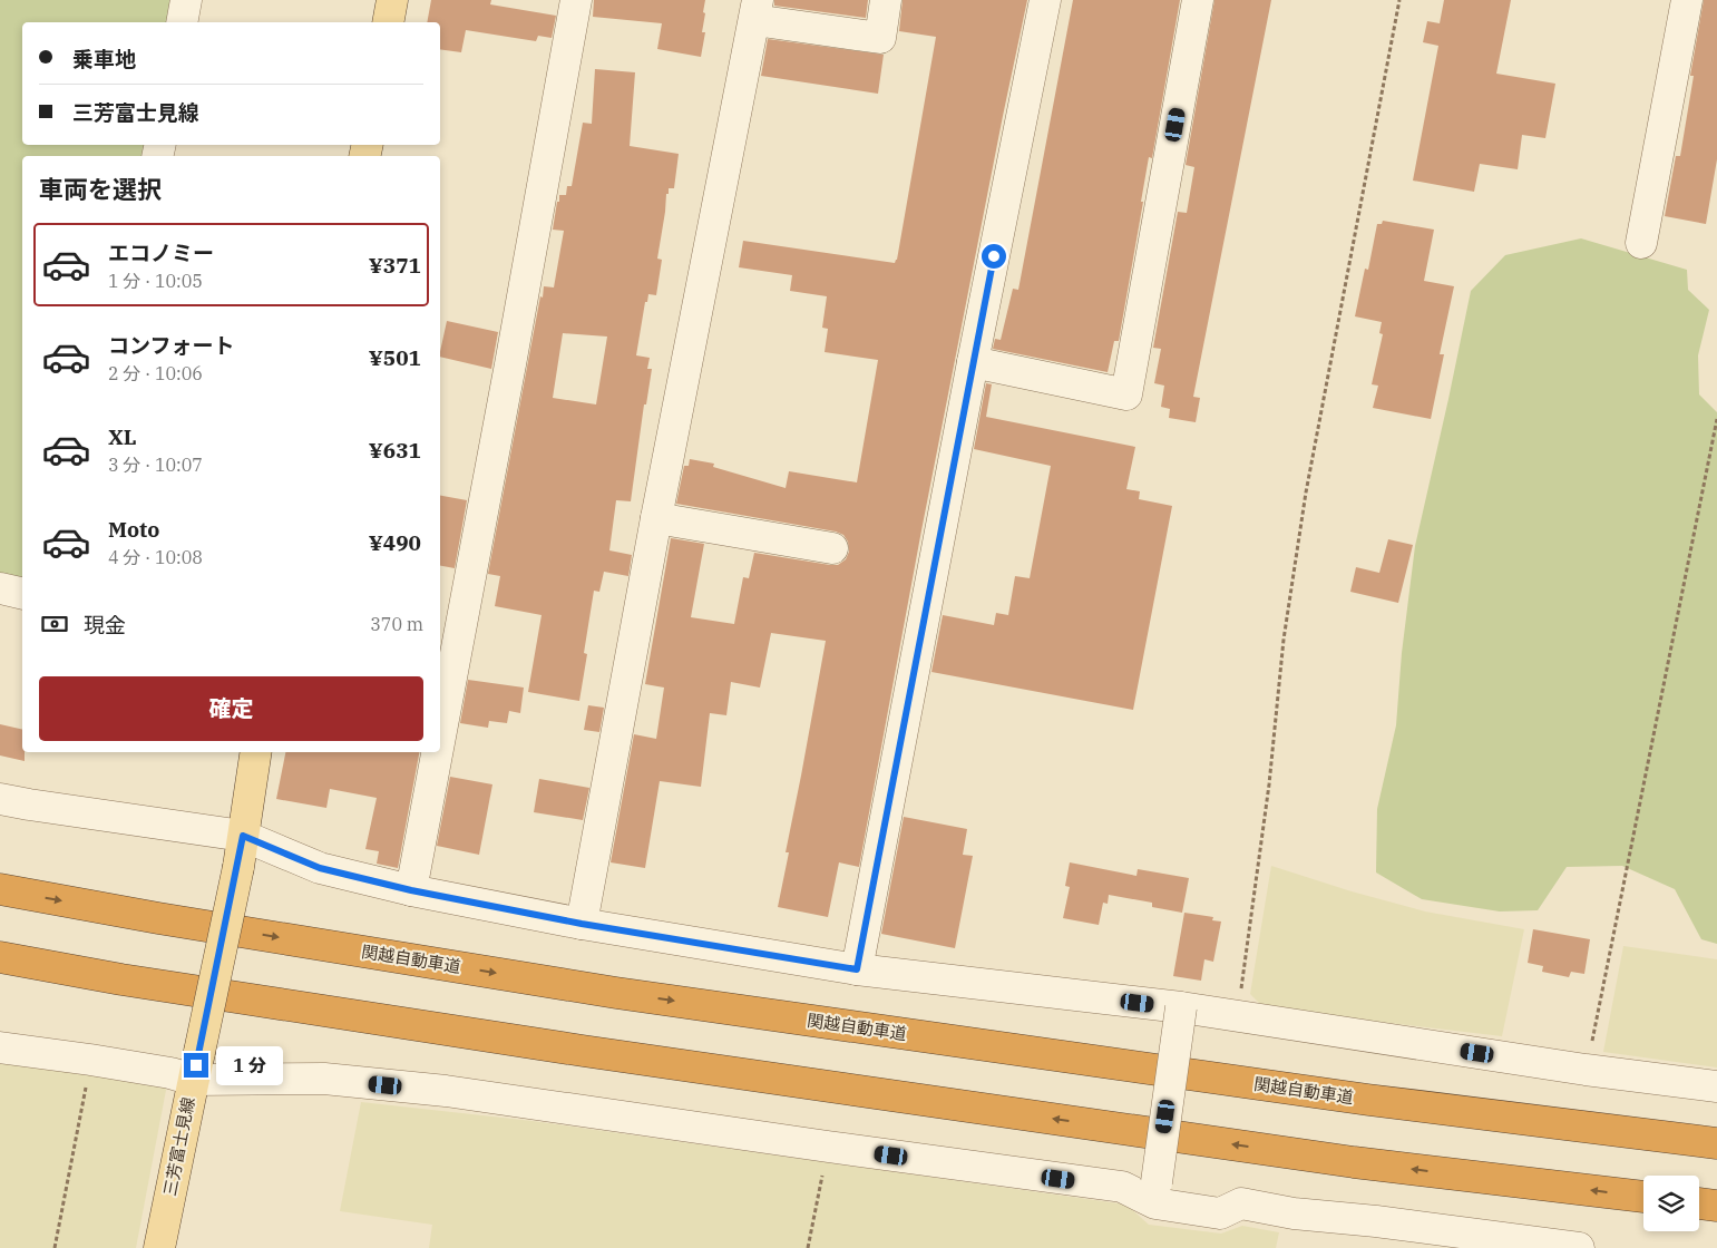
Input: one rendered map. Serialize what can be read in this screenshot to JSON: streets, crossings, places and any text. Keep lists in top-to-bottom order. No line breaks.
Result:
{"streets":{"highway":["関越自動車道"],"main road":["三芳富士見線"]},"page":{"banner":["乗車地","三芳富士見線"],"heading":"車両を選択","list":[{"name":"エコノミー","note":"1 分 · 10:05","value":"¥371"},{"name":"コンフォート","note":"2 分 · 10:06","value":"¥501"},{"name":"XL","note":"3 分 · 10:07","value":"¥631"},{"name":"Moto","note":"4 分 · 10:08","value":"¥490"}],"pay":["現金","370 m"],"buttons":"確定","bubble":"1 分"}}
